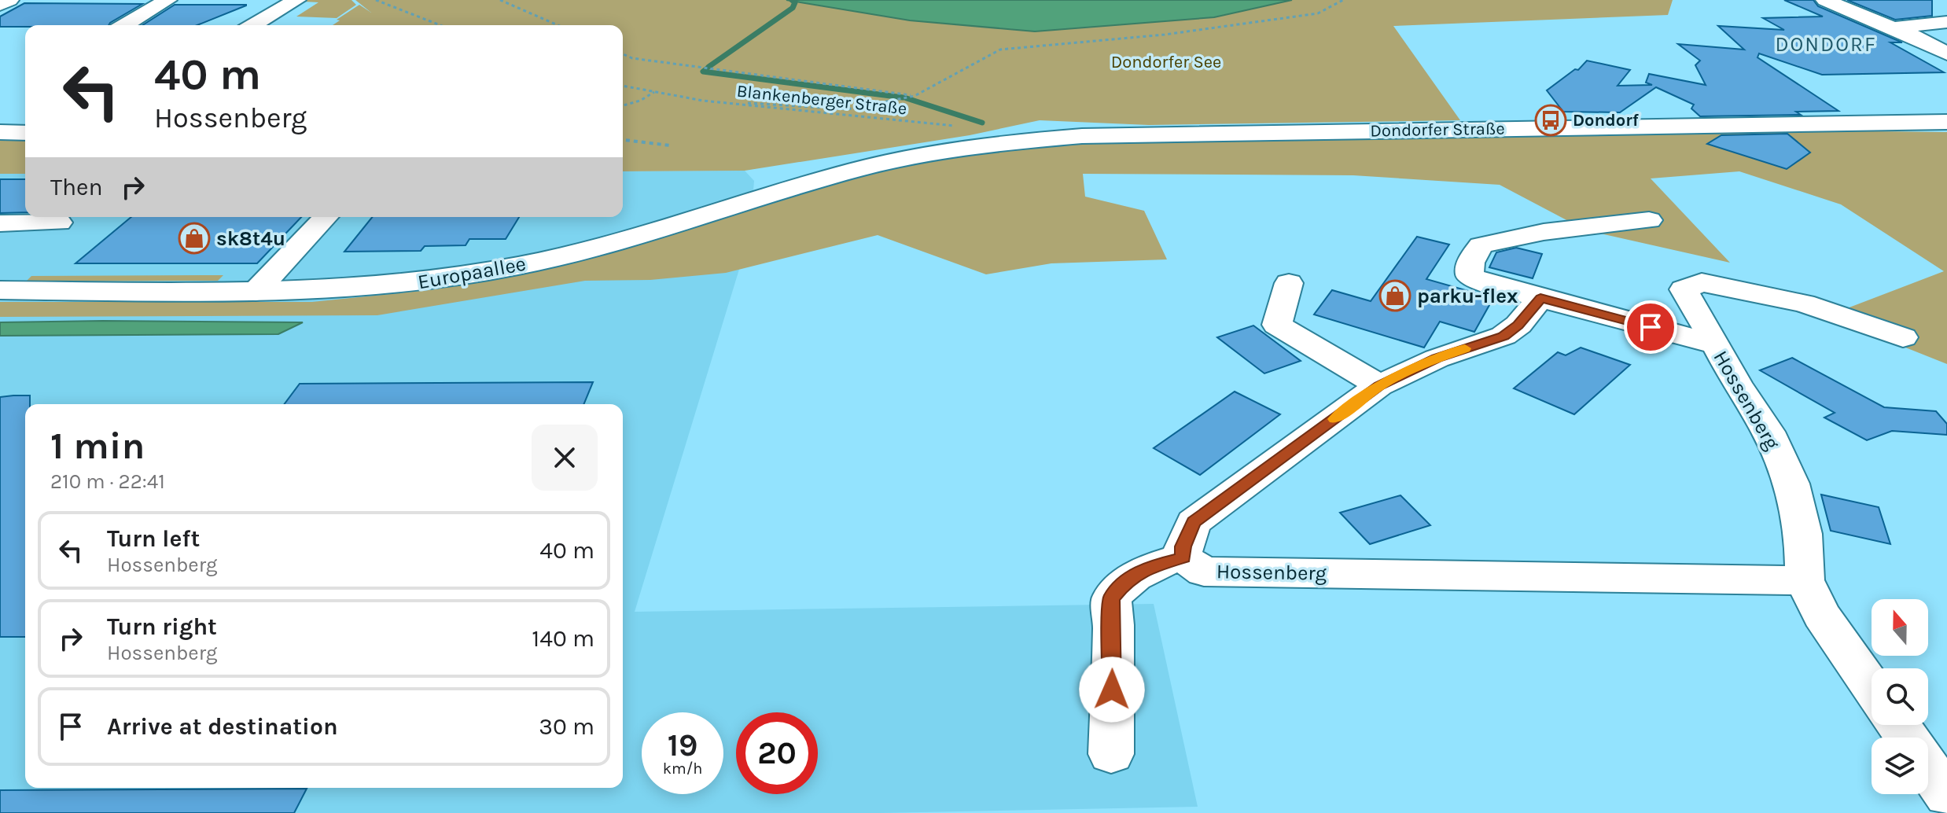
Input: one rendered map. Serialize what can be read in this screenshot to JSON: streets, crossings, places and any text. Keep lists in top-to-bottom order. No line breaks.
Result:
{"streets":{"main road":["Dondorfer Straße","Europaallee"],"street":["Hossenberg"],"path":["Blankenberger Straße"]},"crossings":[["Dondorfer Straße","Europaallee"]],"districts":["DONDORF"],"parks":["Dondorfer See"],"places":{"bus stop":["Dondorf"],"shop":["sk8t4u","parku-flex"]},"north":"top","page":{"turn":["40 m","Hossenberg"],"then":"Then","heading":["1 min","210 m · 22:41"],"list":[{"name":"Turn left","note":"Hossenberg","value":"40 m"},{"name":"Turn right","note":"Hossenberg","value":"140 m"},{"name":"Arrive at destination","value":"30 m"}],"speed":"19 km/h","limit":"20"}}
